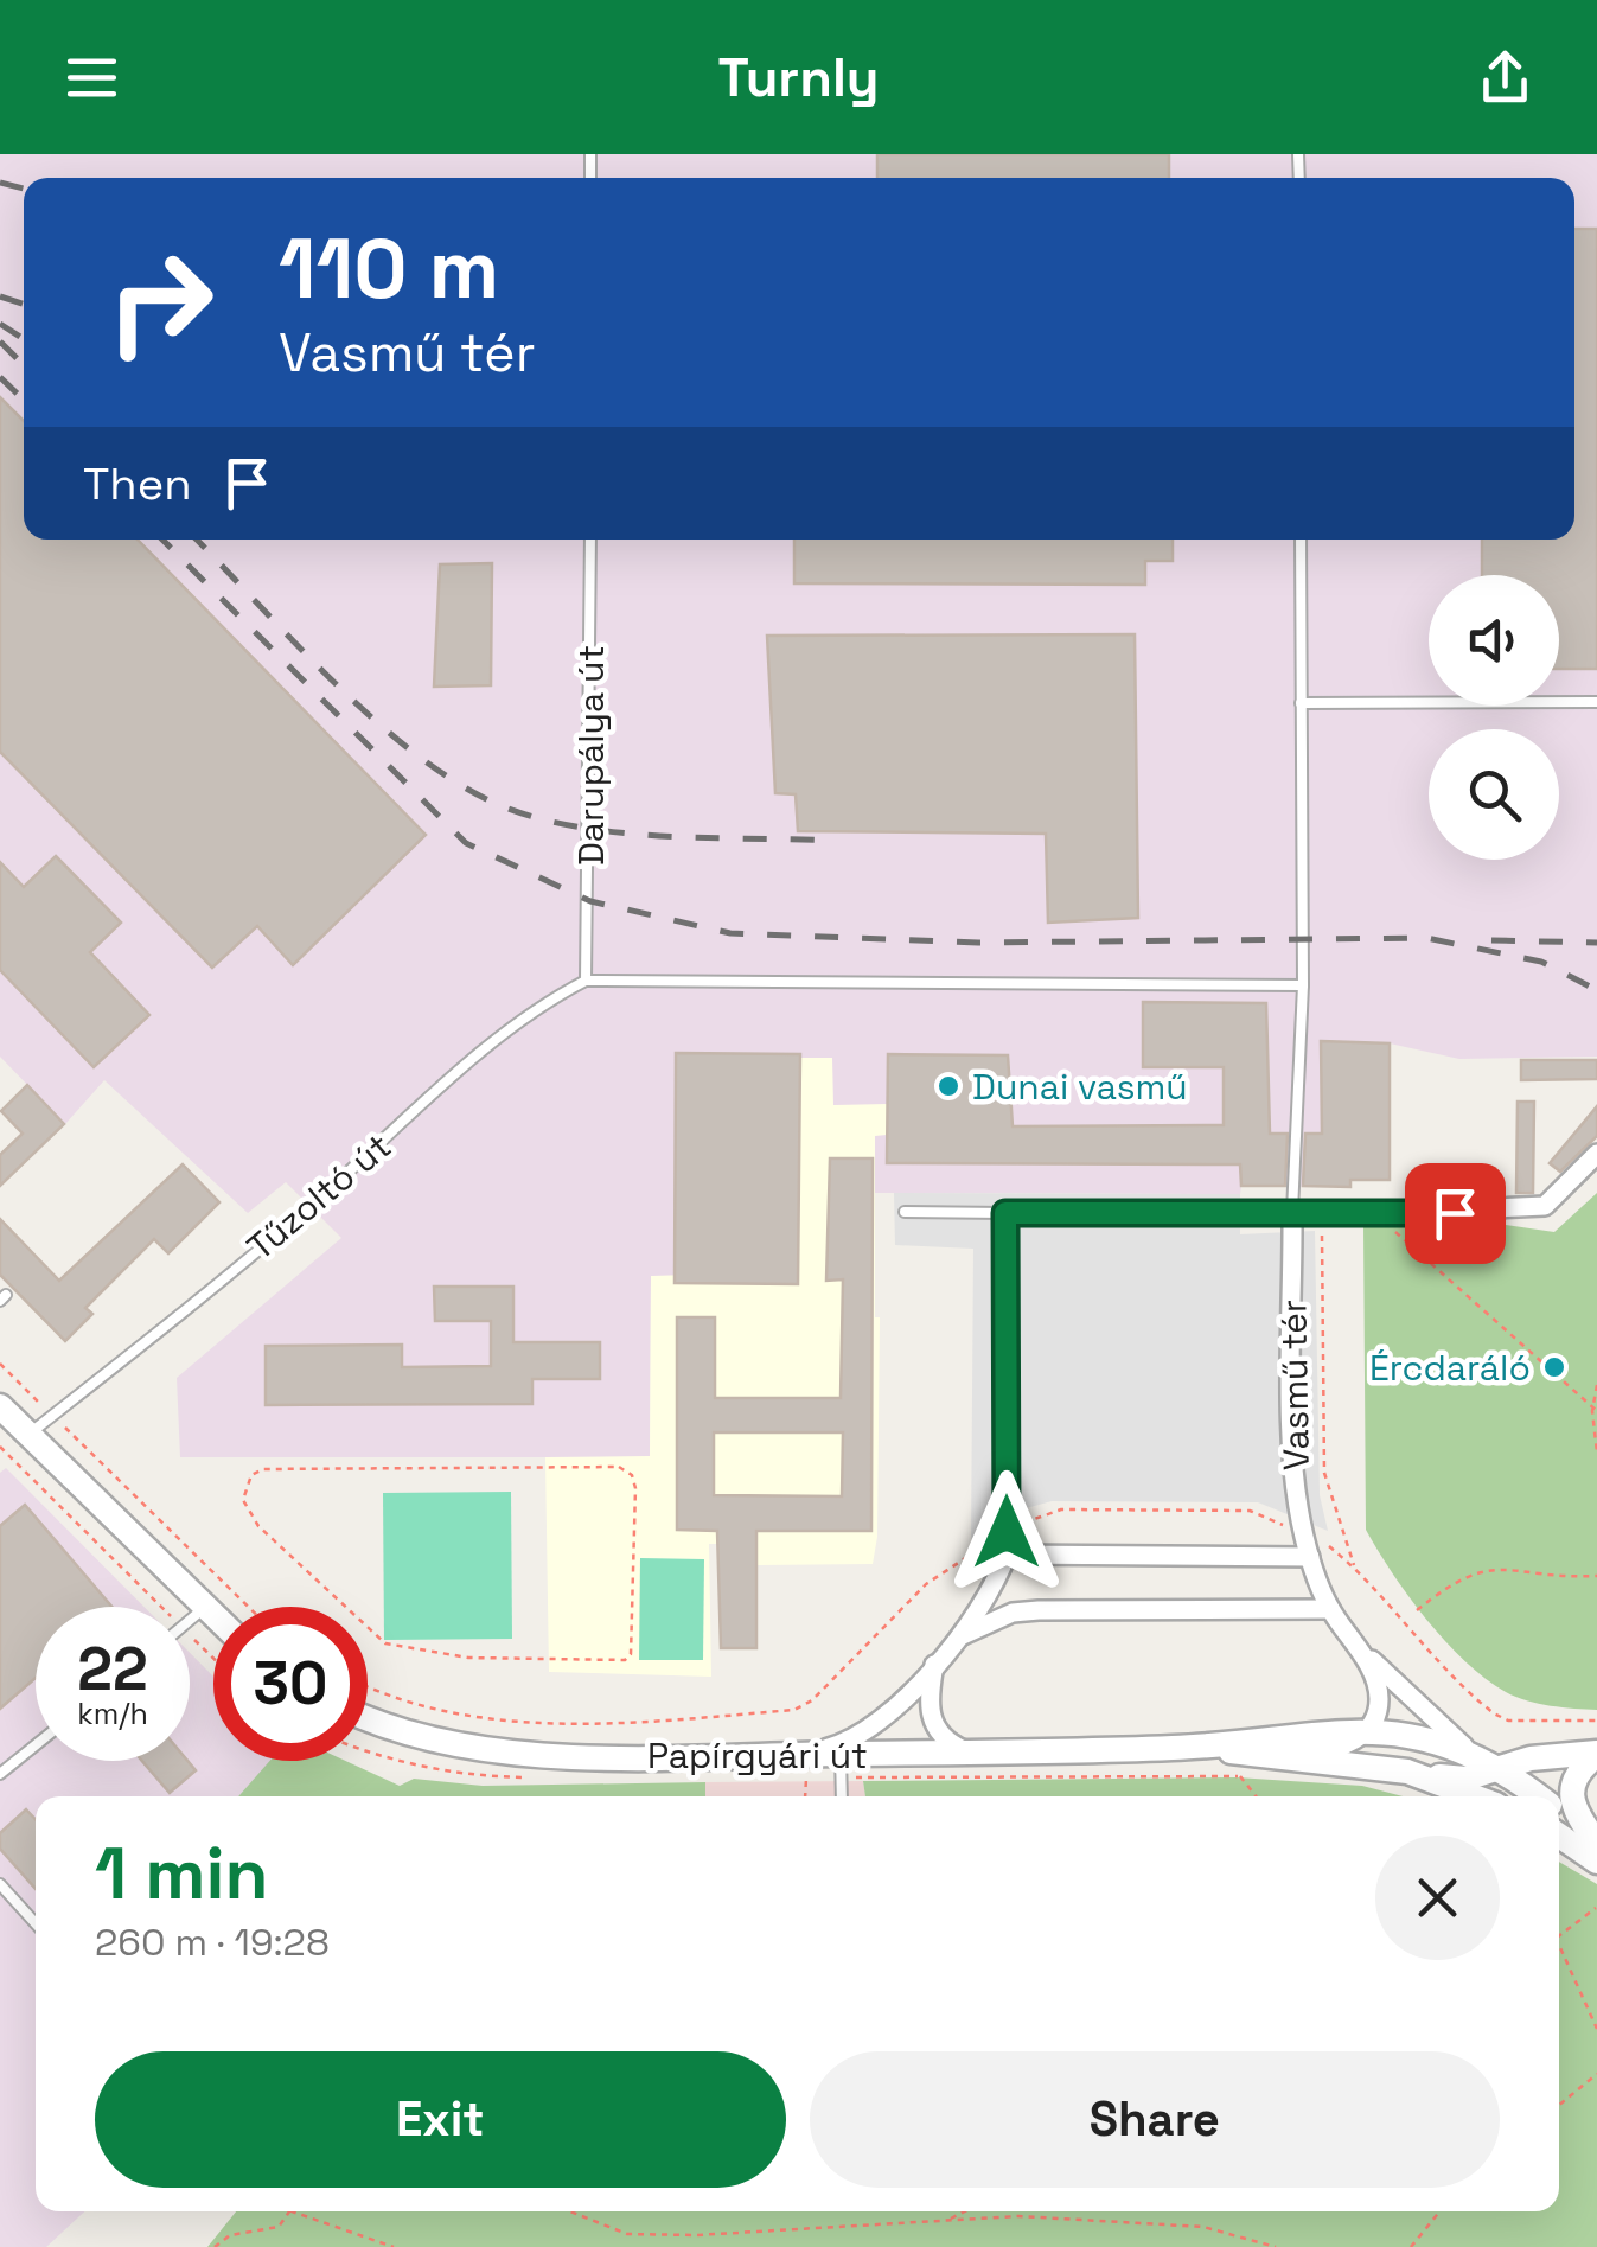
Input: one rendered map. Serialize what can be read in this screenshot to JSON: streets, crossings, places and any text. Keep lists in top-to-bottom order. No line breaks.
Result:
{"streets":{"street":["Vasmű tér","Papírgyári út"],"lane":["Darupálya út","Tűzoltó út"]},"crossings":[["Darupálya út","Tűzoltó út"]],"places":["Dunai vasmű","Ércdaráló"],"page":{"header":"Turnly","turn":["110 m","Vasmű tér"],"then":"Then","speed":"22 km/h","limit":"30","heading":["1 min","260 m · 19:28"],"buttons":["Exit","Share"]}}
